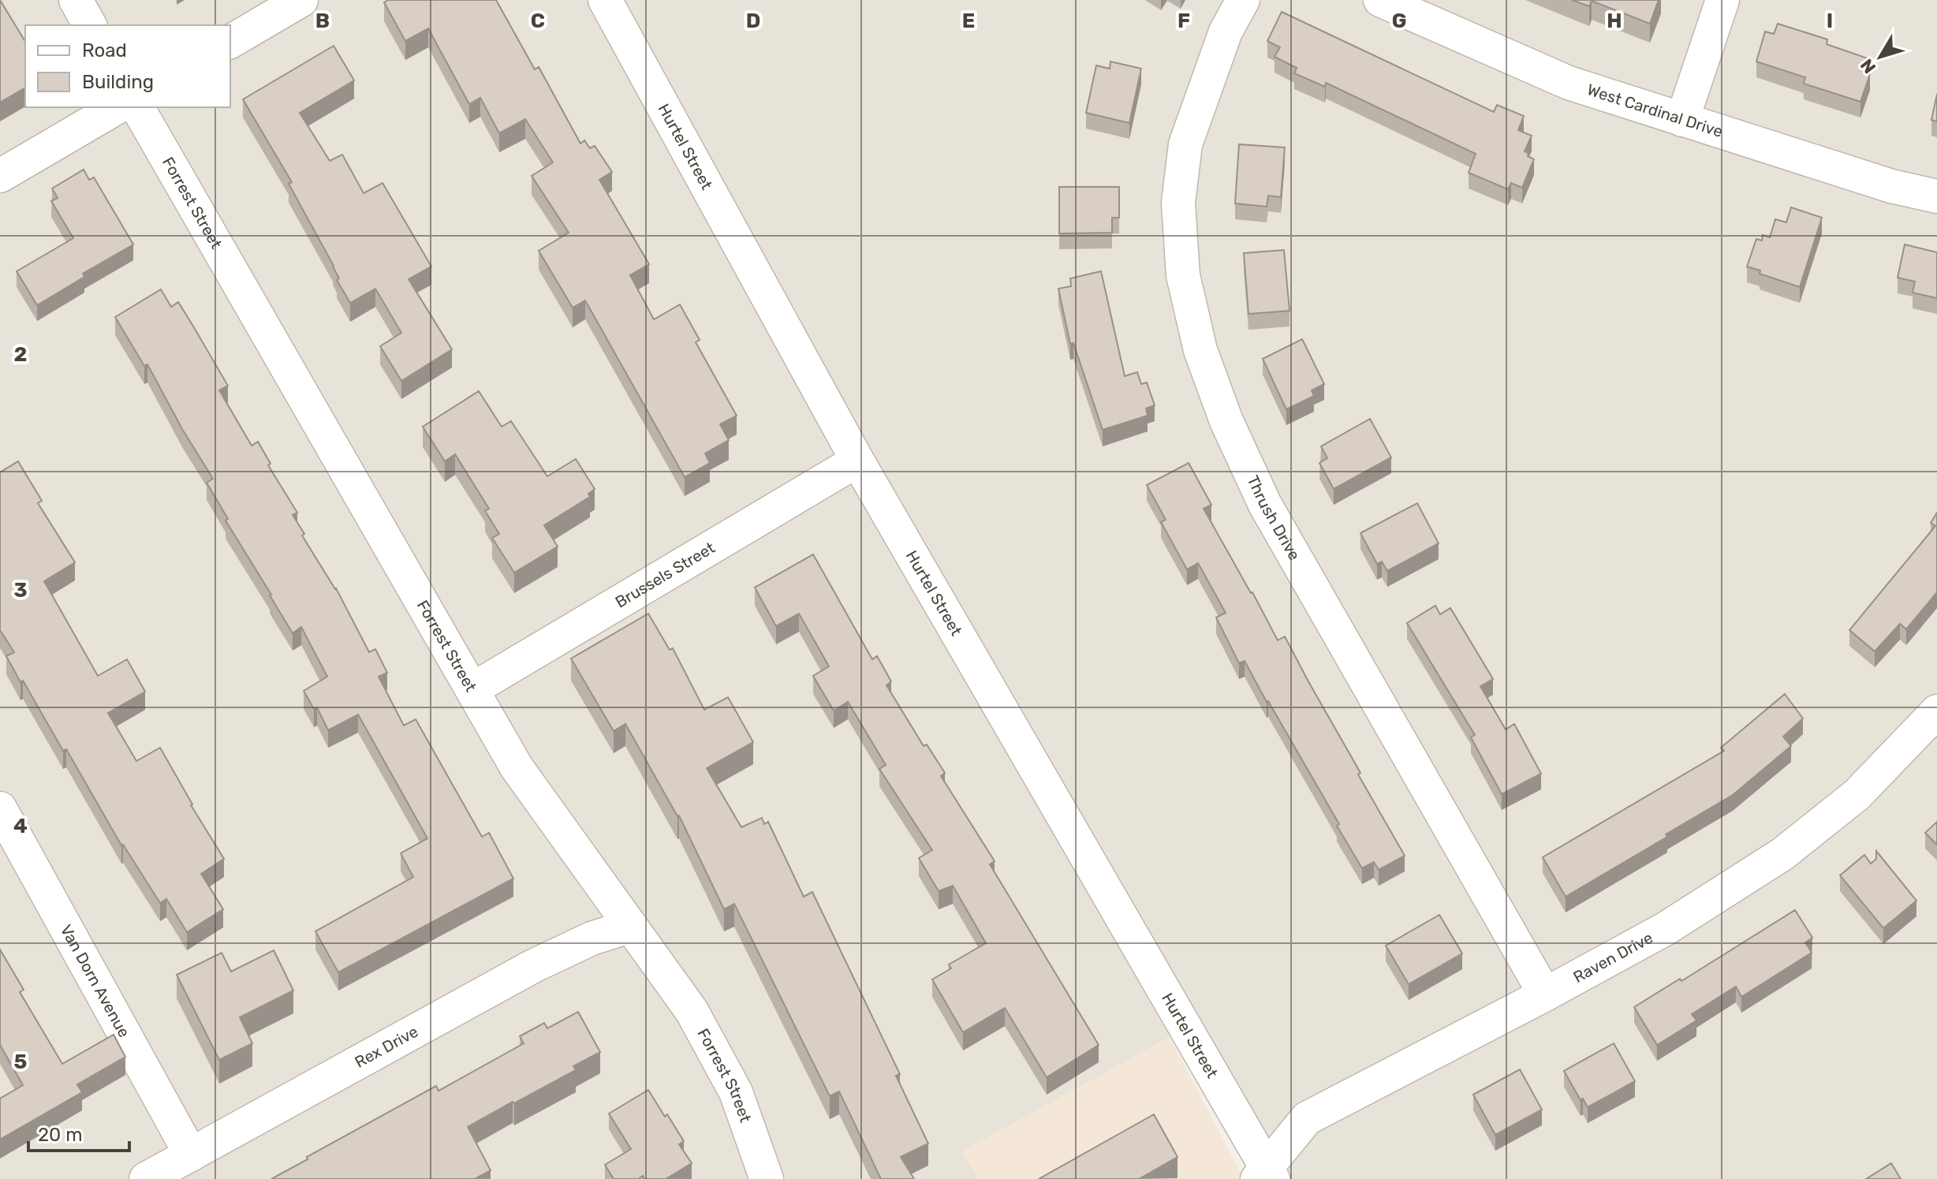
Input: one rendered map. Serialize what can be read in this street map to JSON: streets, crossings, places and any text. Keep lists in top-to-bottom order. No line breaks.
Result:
{"streets":{"street":["West Cardinal Drive","Hurtel Street","Forrest Street","Thrush Drive","Brussels Street","Raven Drive","Van Dorn Avenue","Rex Drive"]},"crossings":[["Hurtel Street","Brussels Street"],["Hurtel Street","Raven Drive"],["Forrest Street","Brussels Street"],["Forrest Street","Rex Drive"],["Thrush Drive","Raven Drive"],["Van Dorn Avenue","Rex Drive"]],"legend":["Road","Building"],"scale_bar":"20 m","north":"bottom left","grid":{"columns":["B","C","D","E","F","G","H","I"],"rows":["2","3","4","5"]}}
